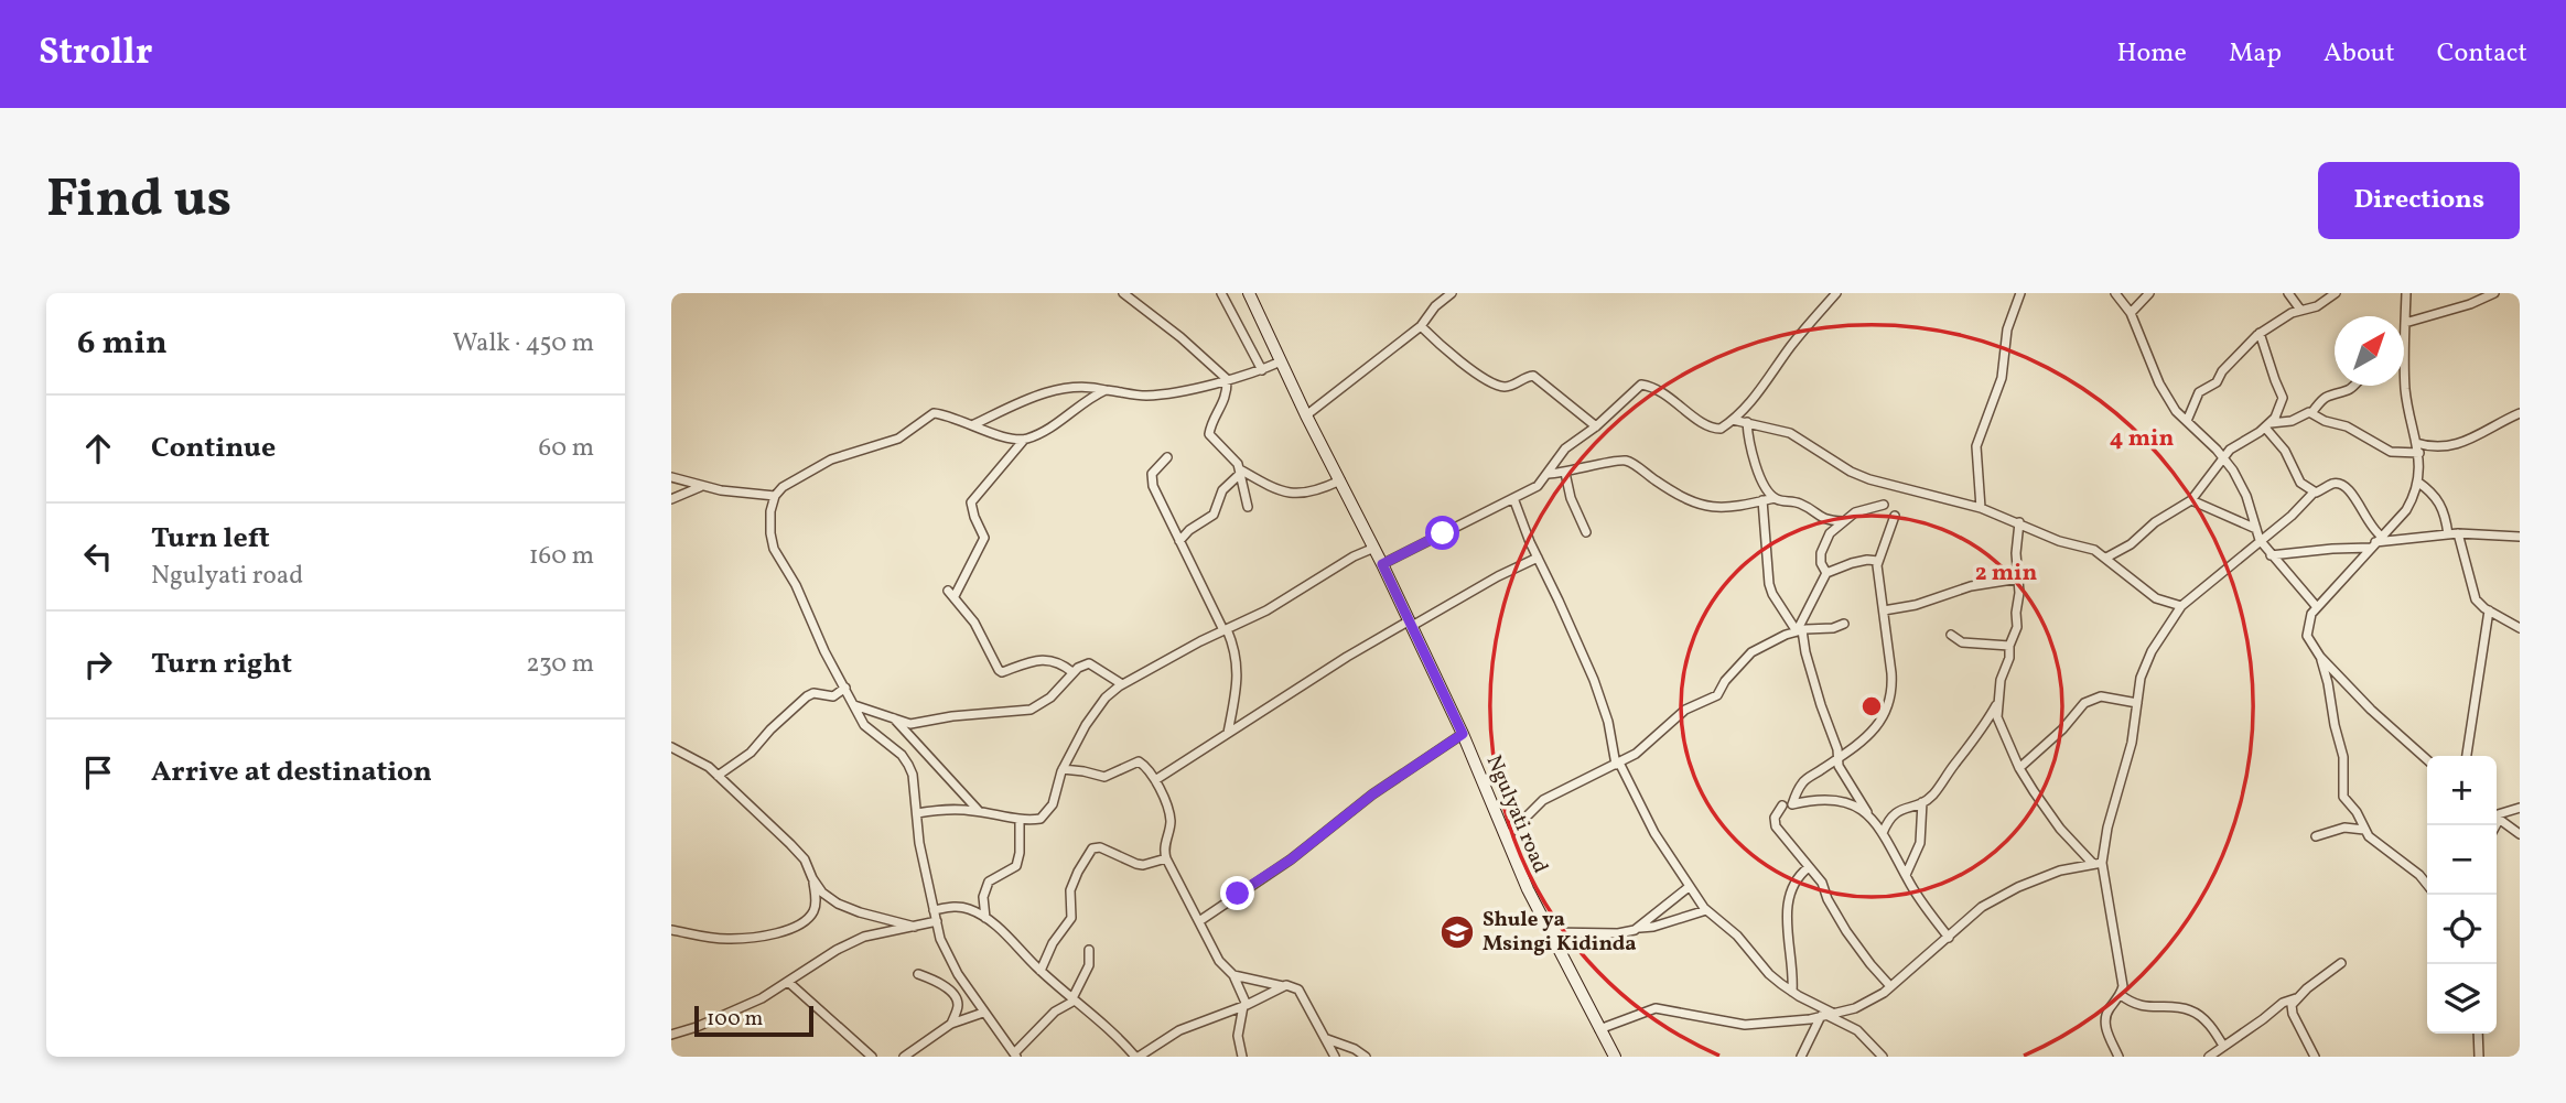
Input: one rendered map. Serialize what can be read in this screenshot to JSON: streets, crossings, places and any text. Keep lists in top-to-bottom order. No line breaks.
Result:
{"streets":{"main road":["Ngulyati road"]},"places":{"school or university":["Shule ya Msingi Kidinda"]},"scale_bar":"100 m","north":"top right","page":{"header":"Strollr","nav":["Home","Map","About","Contact"],"buttons":"Directions","title":"Find us","heading":["6 min","Walk · 450 m"],"list":[["Continue","60 m"],["Turn left","Ngulyati road","160 m"],["Turn right","230 m"],"Arrive at destination"],"map_buttons":["+","−"],"scale":"100 m"},"rings":["4 min","2 min"]}
